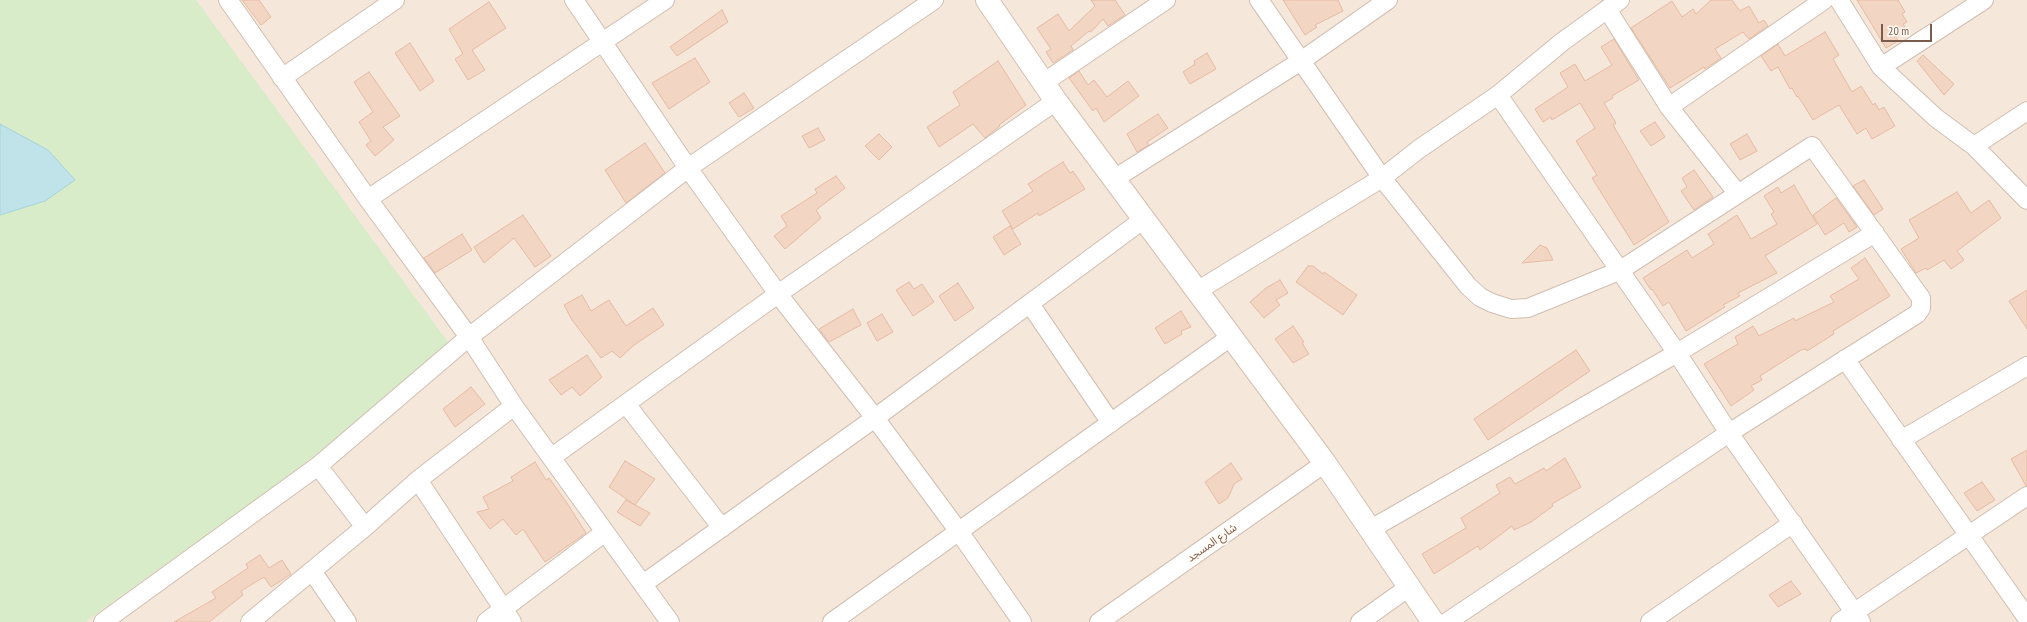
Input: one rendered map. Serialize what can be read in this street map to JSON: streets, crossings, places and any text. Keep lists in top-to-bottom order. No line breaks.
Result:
{"streets":{"street":["شارع المسجد"]},"scale_bar":"20 m"}
